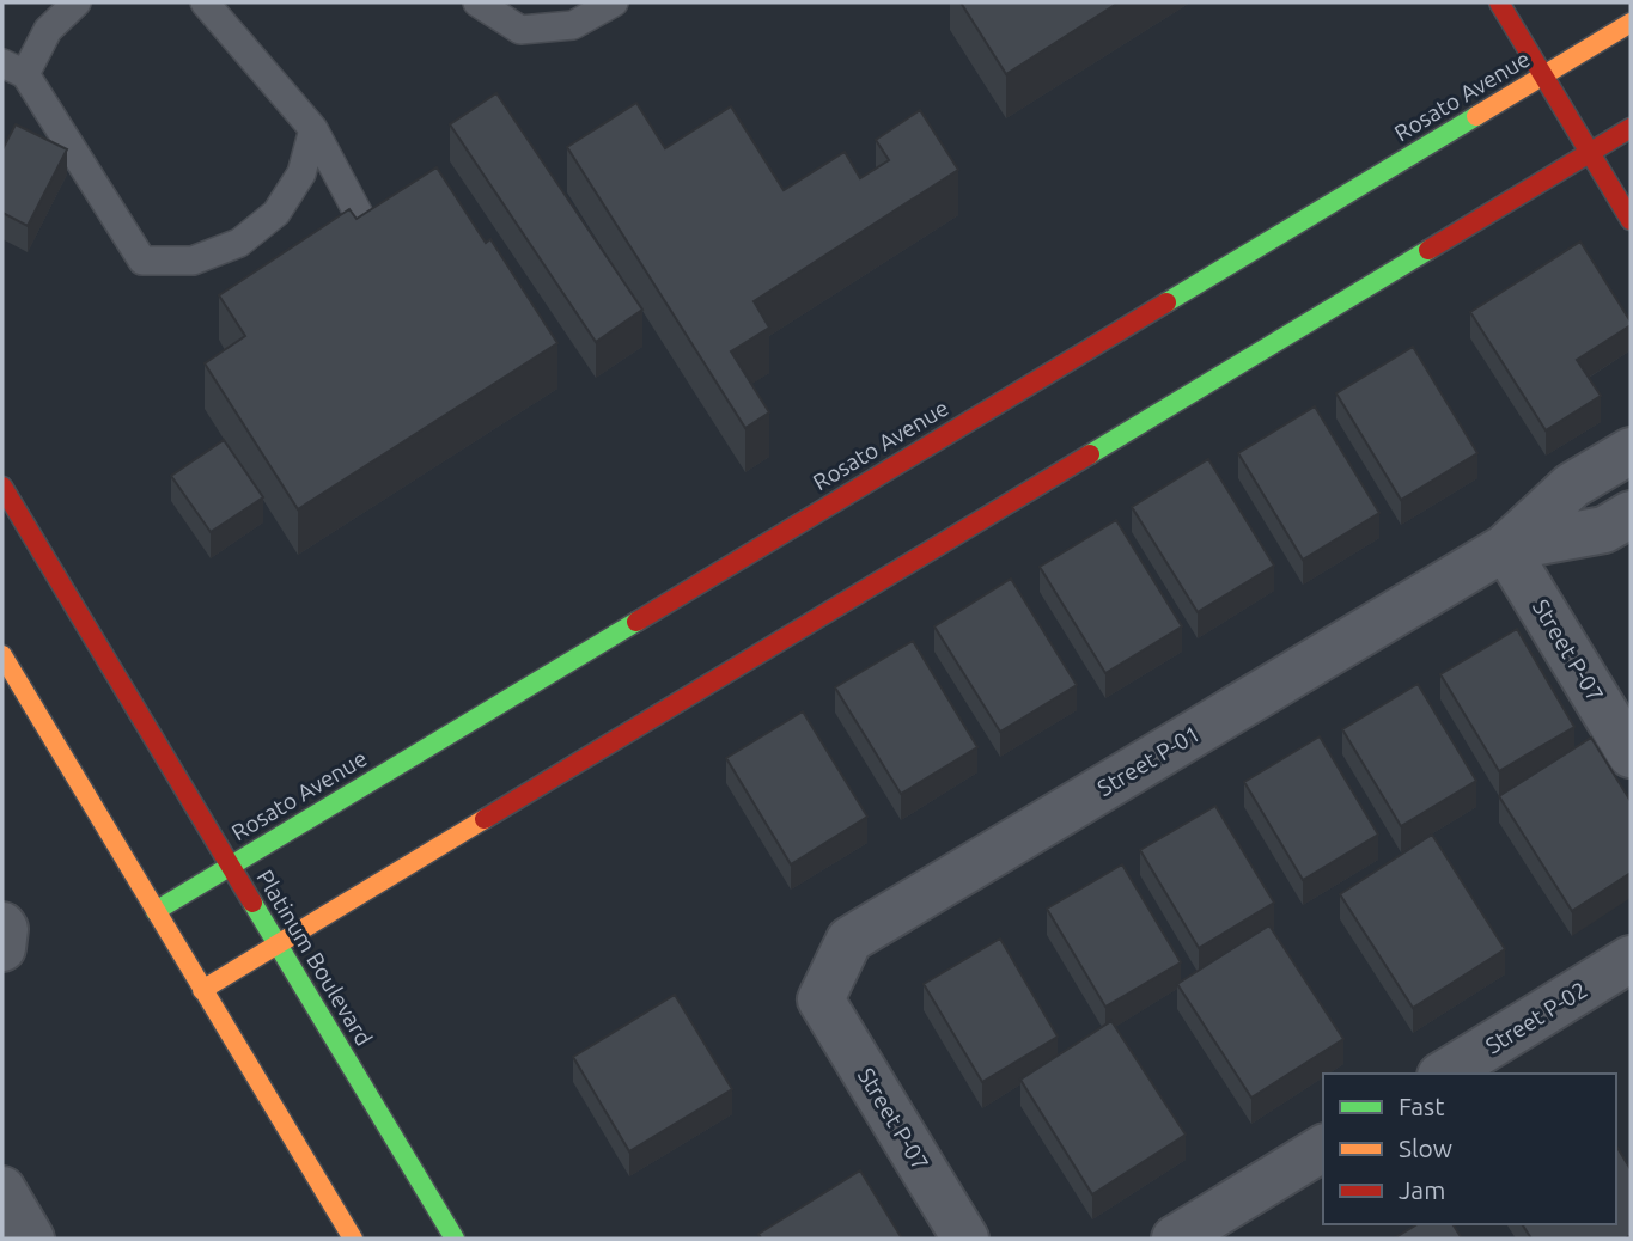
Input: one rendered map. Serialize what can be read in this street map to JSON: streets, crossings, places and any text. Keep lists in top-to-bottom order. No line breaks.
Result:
{"streets":{"street":["Rosato Avenue","Street P-07","Street P-01","Platinum Boulevard","Street P-02"]},"crossings":[["Rosato Avenue","Platinum Boulevard"],["Street P-07","Street P-01"]],"legend":["Fast","Slow","Jam"]}
